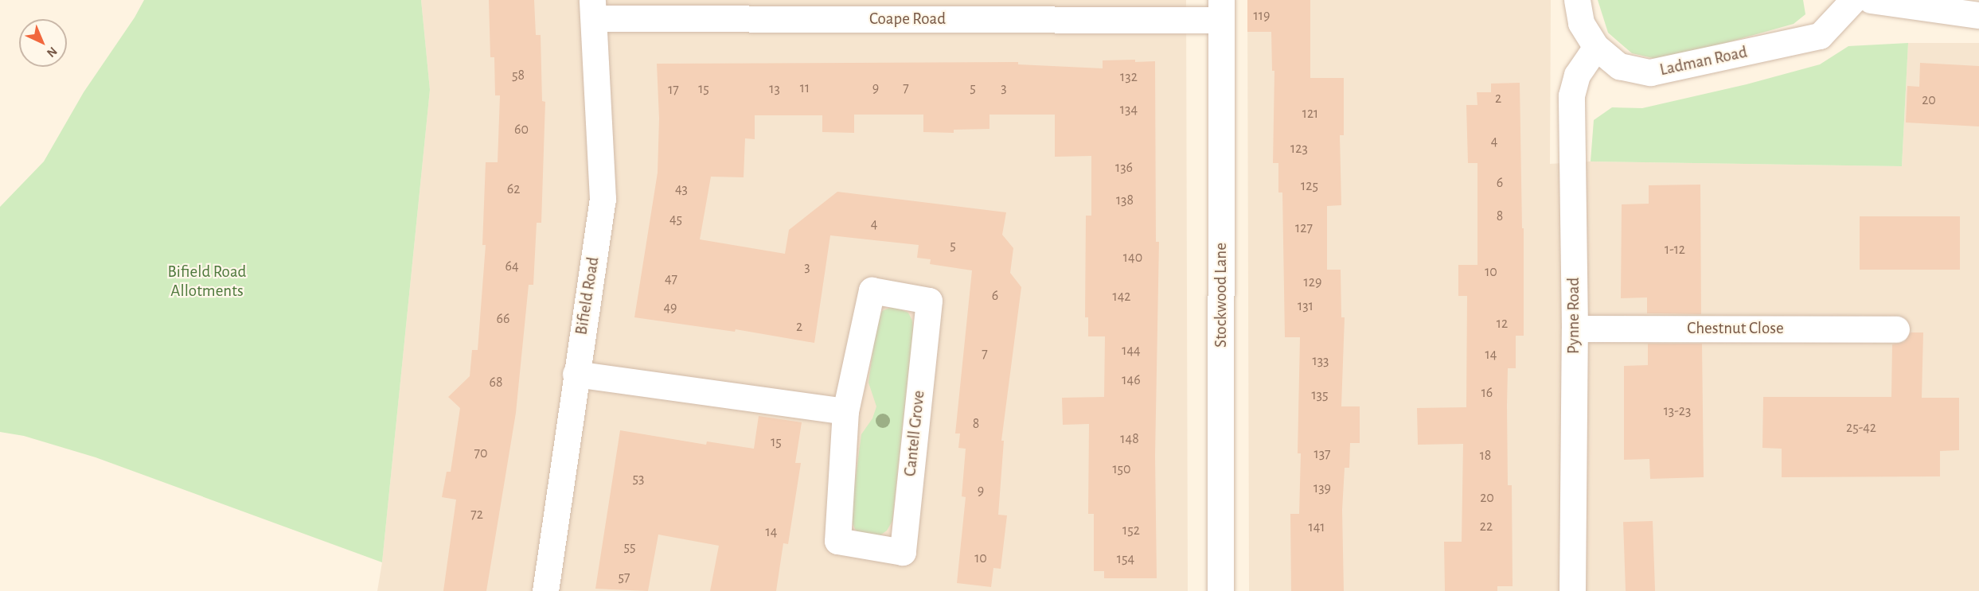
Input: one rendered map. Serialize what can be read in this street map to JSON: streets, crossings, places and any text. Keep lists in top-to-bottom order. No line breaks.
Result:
{"streets":{"street":["Coape Road","Ladman Road","Stockwood Lane","Bifield Road","Pynne Road","Chestnut Close","Cantell Grove"]},"crossings":[["Coape Road","Stockwood Lane"],["Coape Road","Bifield Road"],["Ladman Road","Pynne Road"],["Pynne Road","Chestnut Close"]],"parks":["Bifield Road Allotments"],"house_numbers":["119","58","132","11","9","7","5","3","15","13","17","2","20","134","121","60","4","123","136","6","125","62","43","138","8","45","4","127","5","1-12","140","64","3","10","47","129","6","142","131","49","66","12","2","144","7","14","133","146","68","16","135","13-23","8","25-42","148","15","70","137","18","150","53","139","9","20","72","22","141","152","14","55","10","154","57"],"north":"bottom right"}
